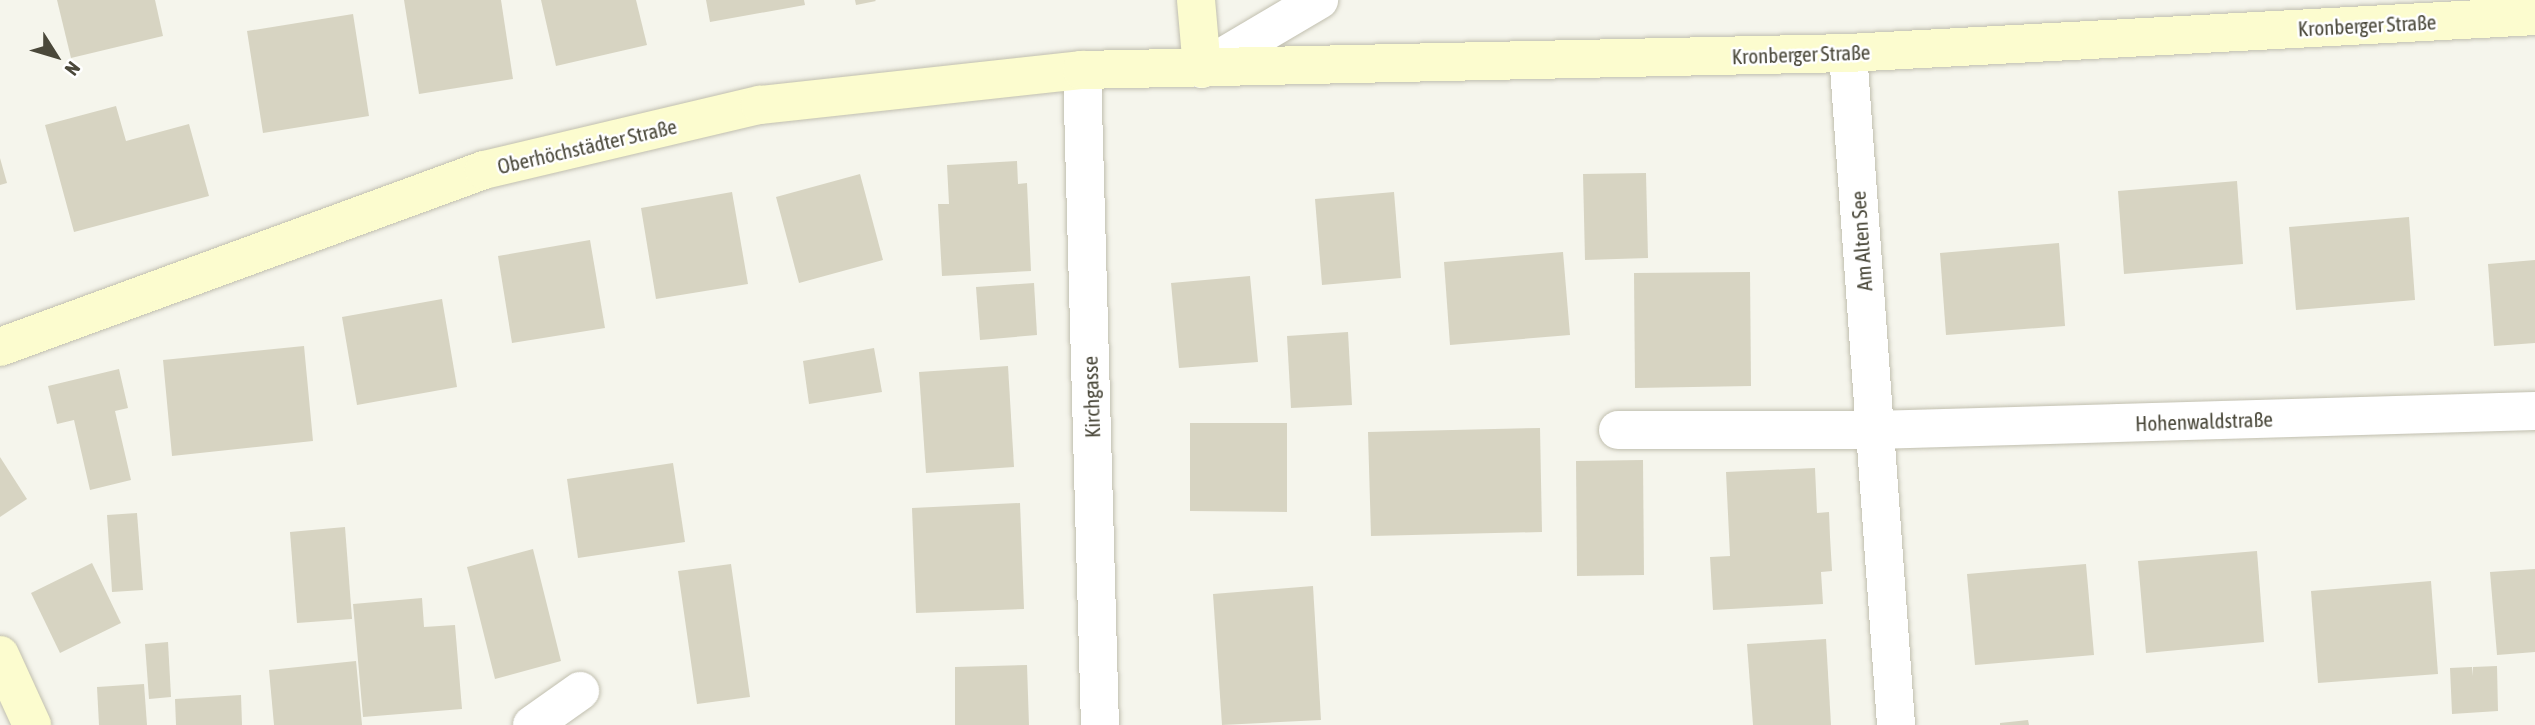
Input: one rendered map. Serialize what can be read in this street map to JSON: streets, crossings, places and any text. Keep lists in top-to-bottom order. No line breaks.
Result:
{"streets":{"main road":["Kronberger Straße","Oberhöchstädter Straße"],"street":["Am Alten See","Kirchgasse","Hohenwaldstraße"]},"crossings":[["Kronberger Straße","Oberhöchstädter Straße"],["Kronberger Straße","Am Alten See"],["Oberhöchstädter Straße","Kirchgasse"],["Am Alten See","Hohenwaldstraße"]],"north":"bottom right"}
